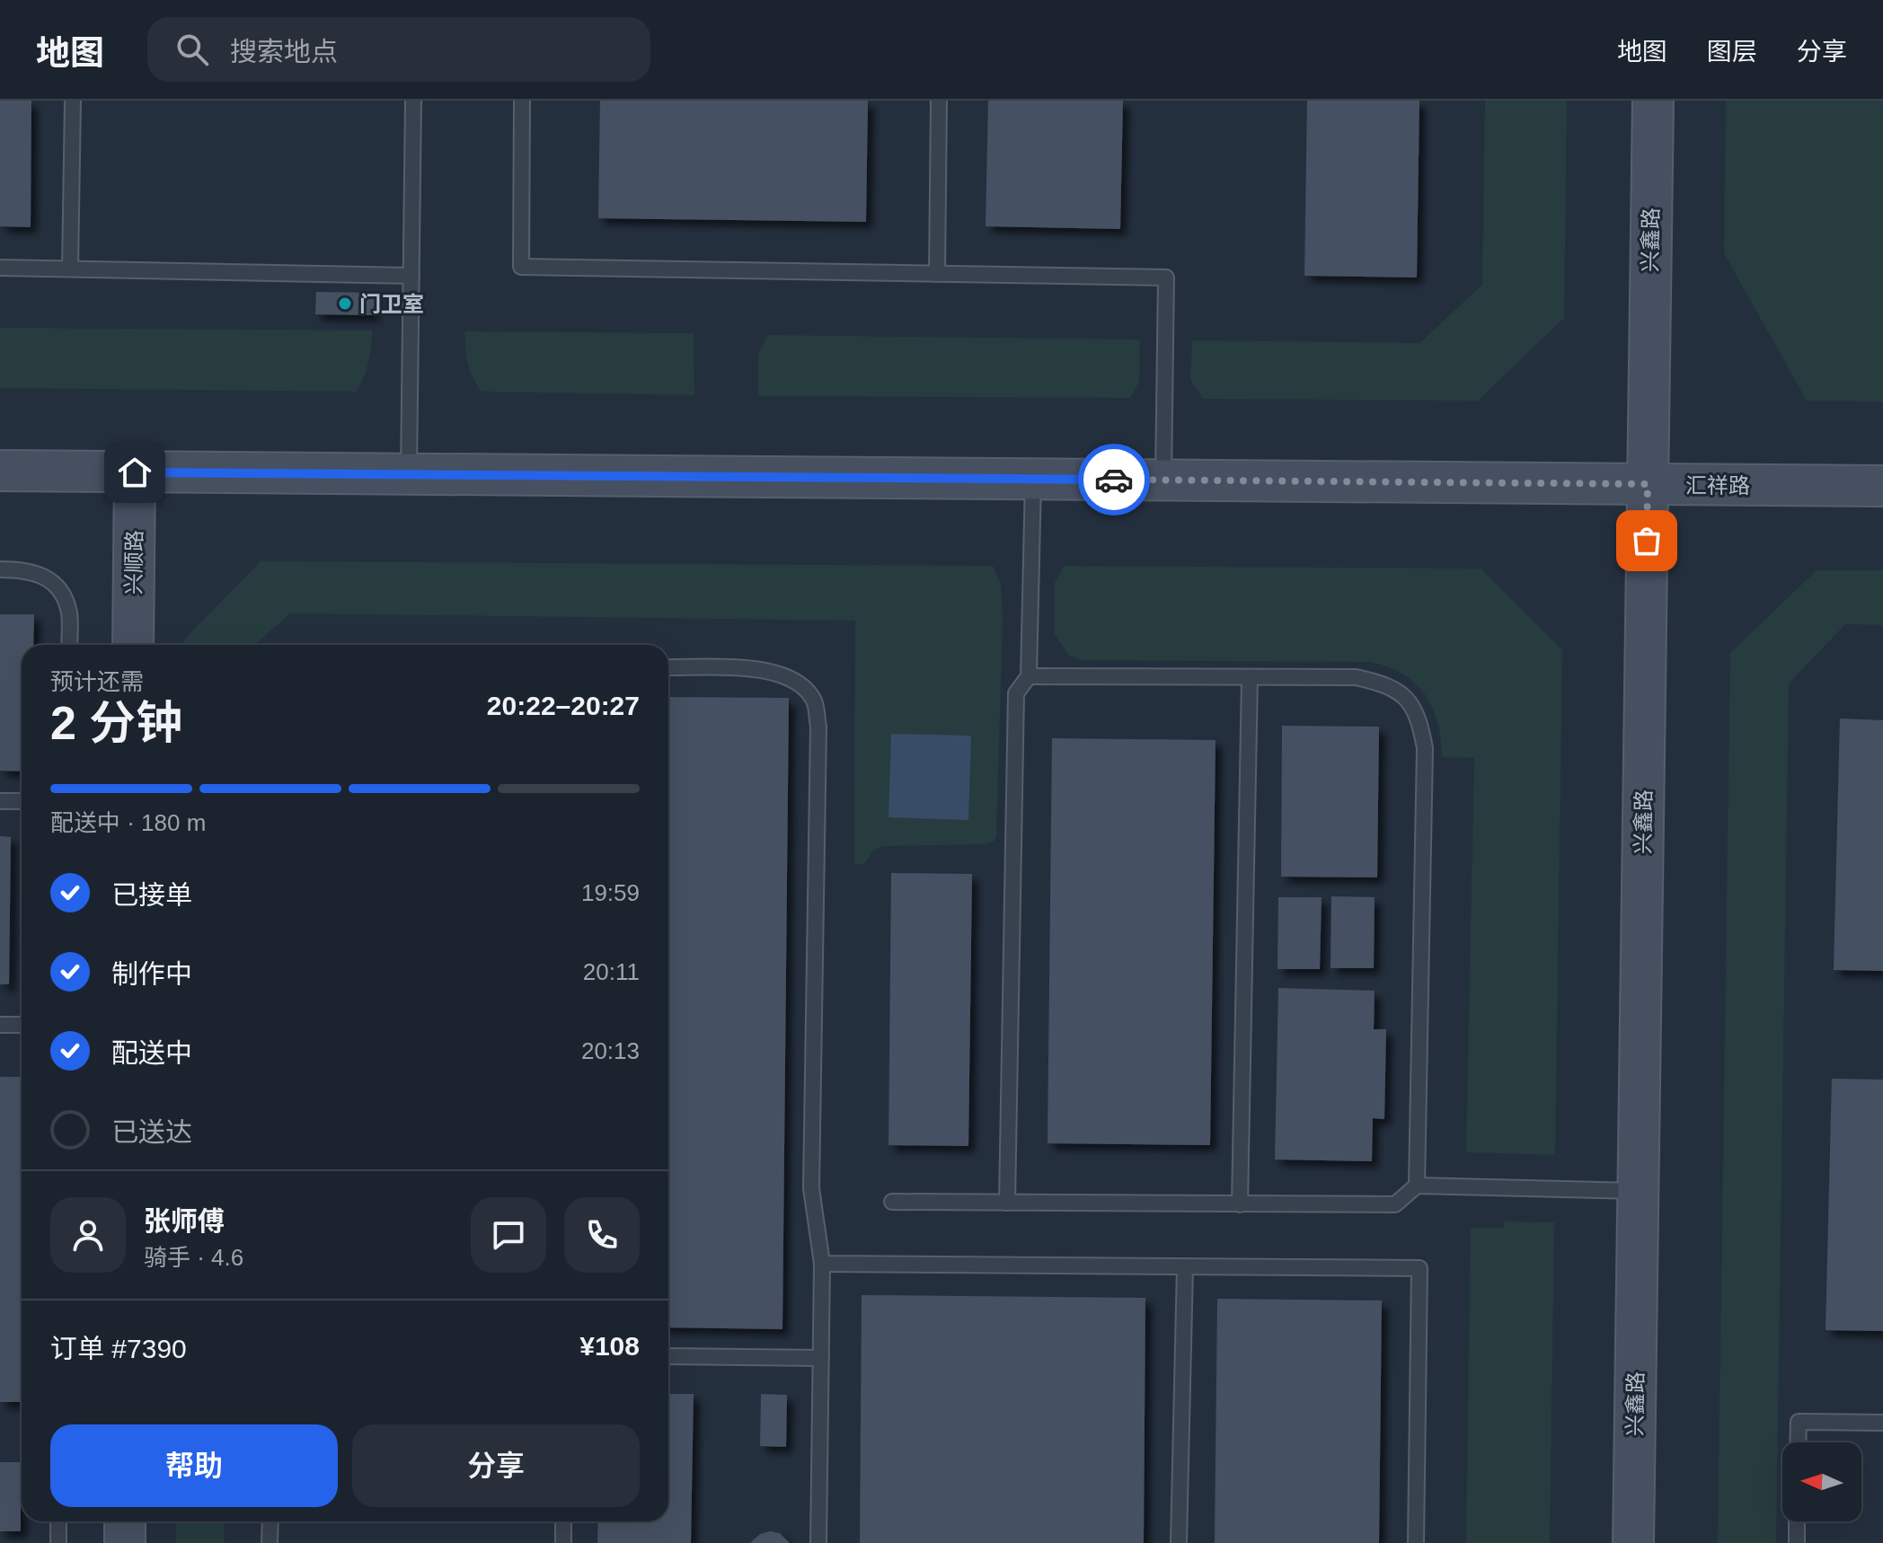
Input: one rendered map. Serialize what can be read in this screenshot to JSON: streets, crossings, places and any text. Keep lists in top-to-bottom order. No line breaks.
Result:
{"streets":{"main road":["兴鑫路","汇祥路","兴顺路"]},"crossings":[["兴鑫路","汇祥路"],["汇祥路","兴顺路"]],"places":["门卫室"],"north":"left","page":{"header":"地图","search":"搜索地点","nav":["地图","图层","分享"],"heading":["2 分钟","预计还需","20:22–20:27"],"panel":["张师傅","骑手 · 4.6","订单 #7390","¥108"],"bar":"配送中 · 180 m","list":[["已接单","19:59"],["制作中","20:11"],["配送中","20:13"],"已送达"],"buttons":["帮助","分享"]}}
